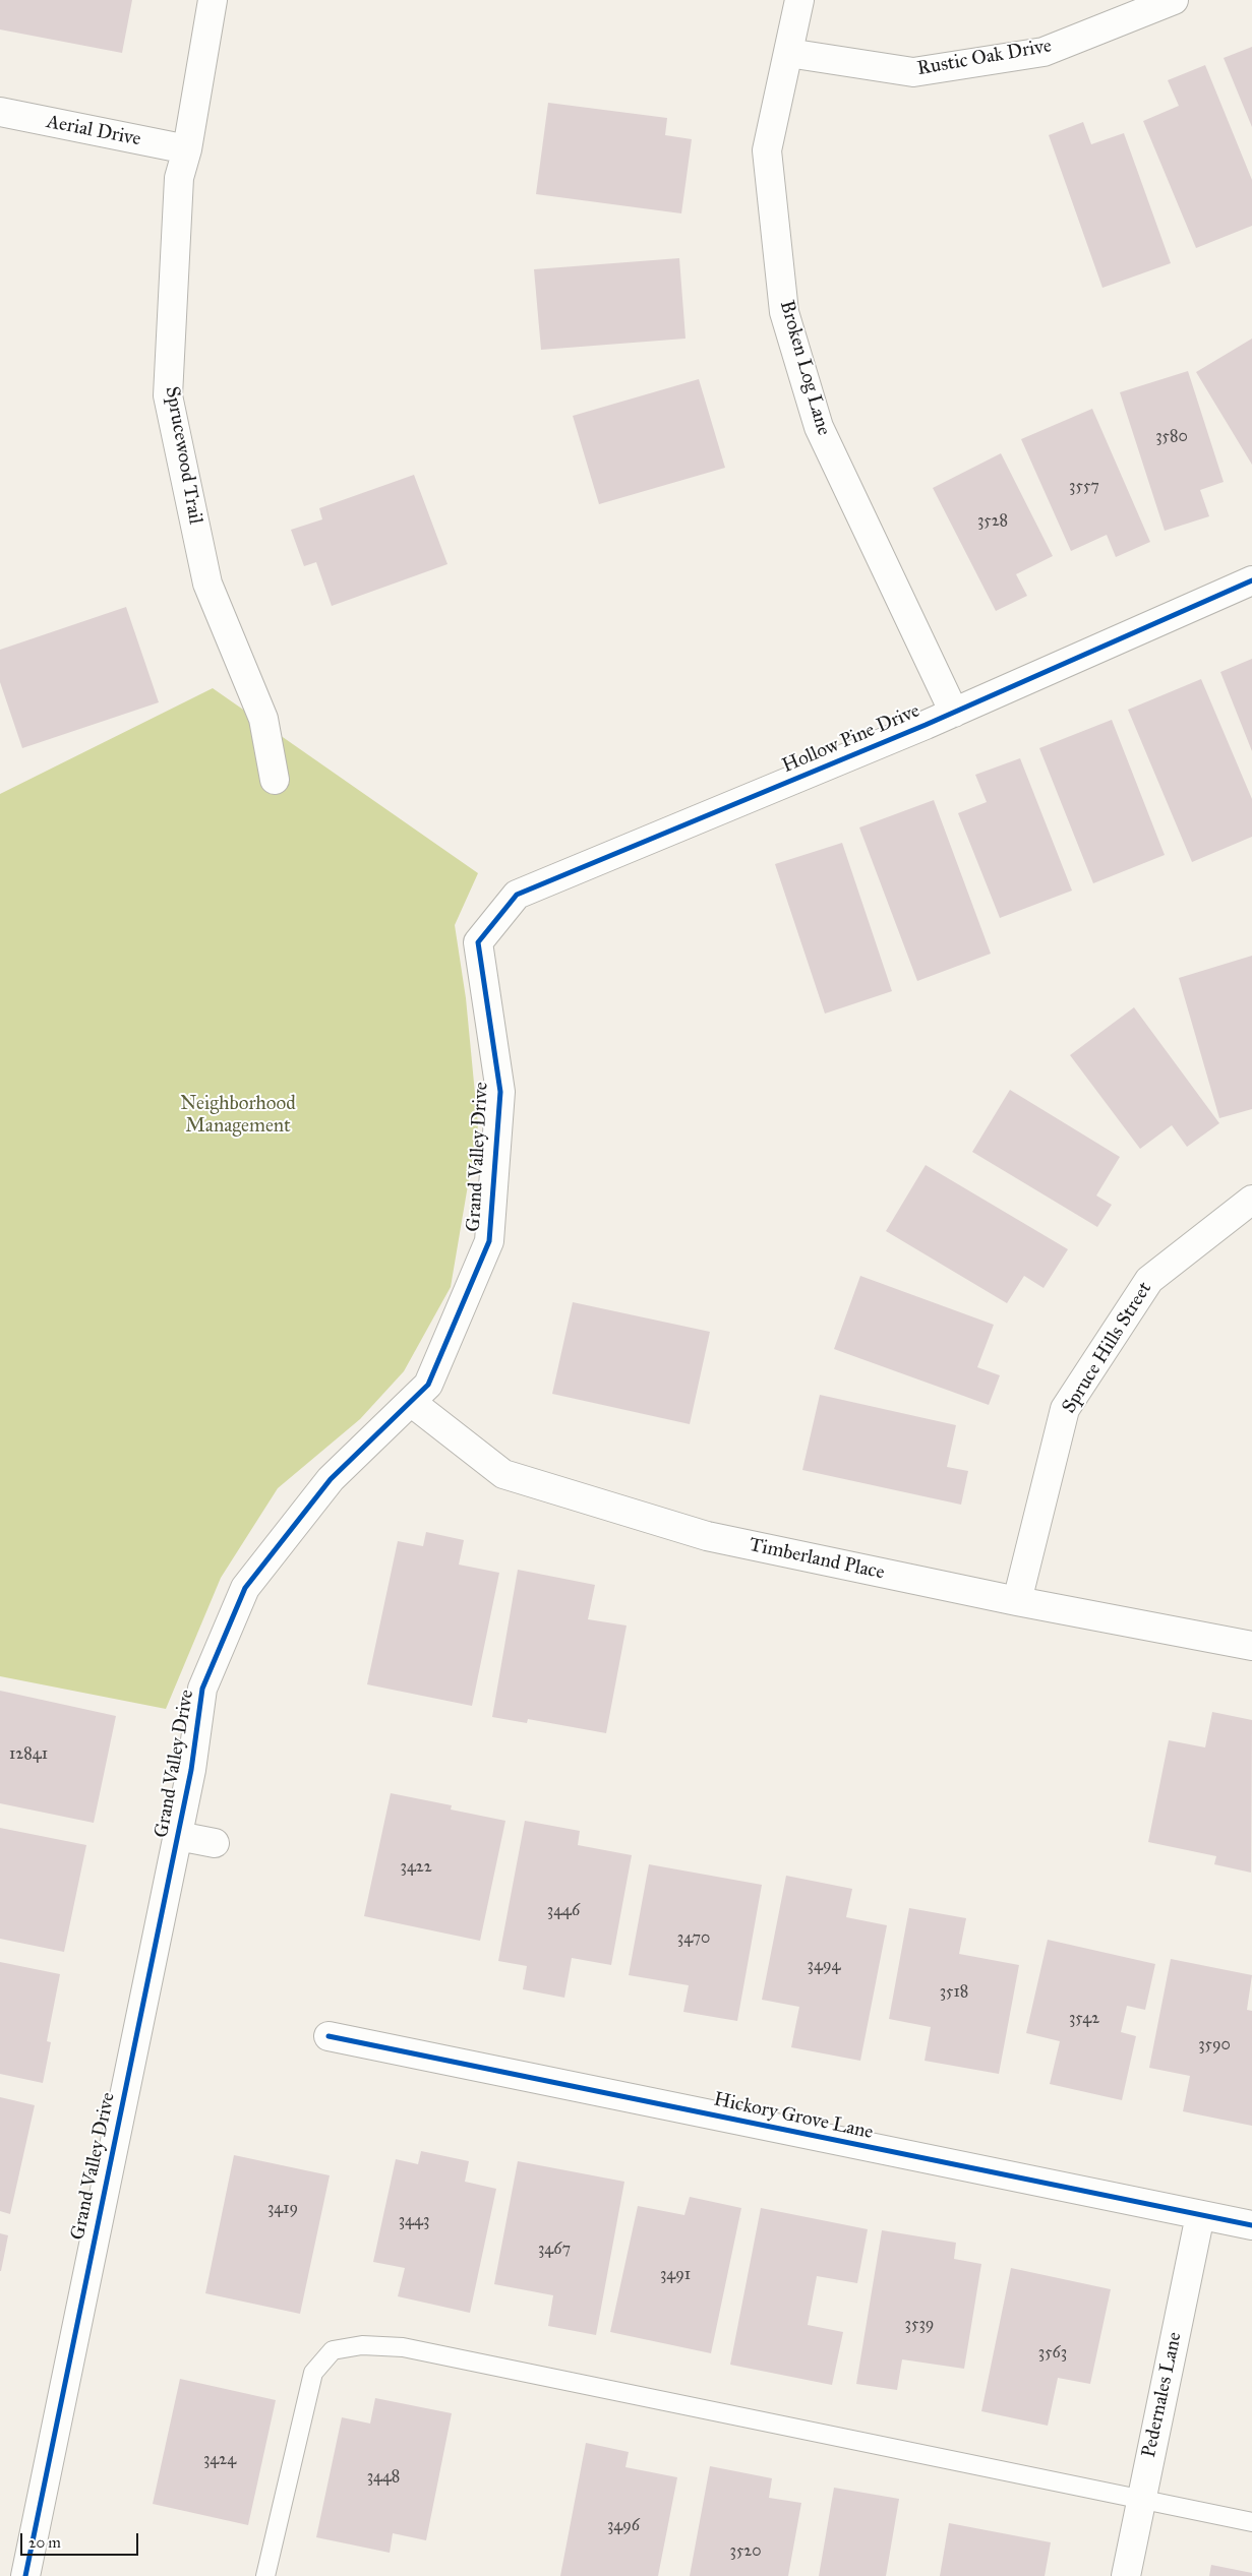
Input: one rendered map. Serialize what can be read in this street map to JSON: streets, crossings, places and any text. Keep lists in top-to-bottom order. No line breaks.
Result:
{"streets":{"street":["Rustic Oak Drive","Aerial Drive","Broken Log Lane","Sprucewood Trail","Hollow Pine Drive","Grand Valley Drive","Spruce Hills Street","Timberland Place","Hickory Grove Lane","Pedernales Lane"]},"crossings":[["Rustic Oak Drive","Broken Log Lane"],["Aerial Drive","Sprucewood Trail"],["Broken Log Lane","Hollow Pine Drive"],["Hollow Pine Drive","Grand Valley Drive"],["Grand Valley Drive","Timberland Place"],["Spruce Hills Street","Timberland Place"],["Hickory Grove Lane","Pedernales Lane"]],"parks":["Neighborhood Management"],"house_numbers":["3580","3557","3528","12841","3422","3446","3470","3494","3518","3542","3590","3419","3443","3467","3491","3539","3563","3424","3448","3496","3520"],"scale_bar":"20 m"}
